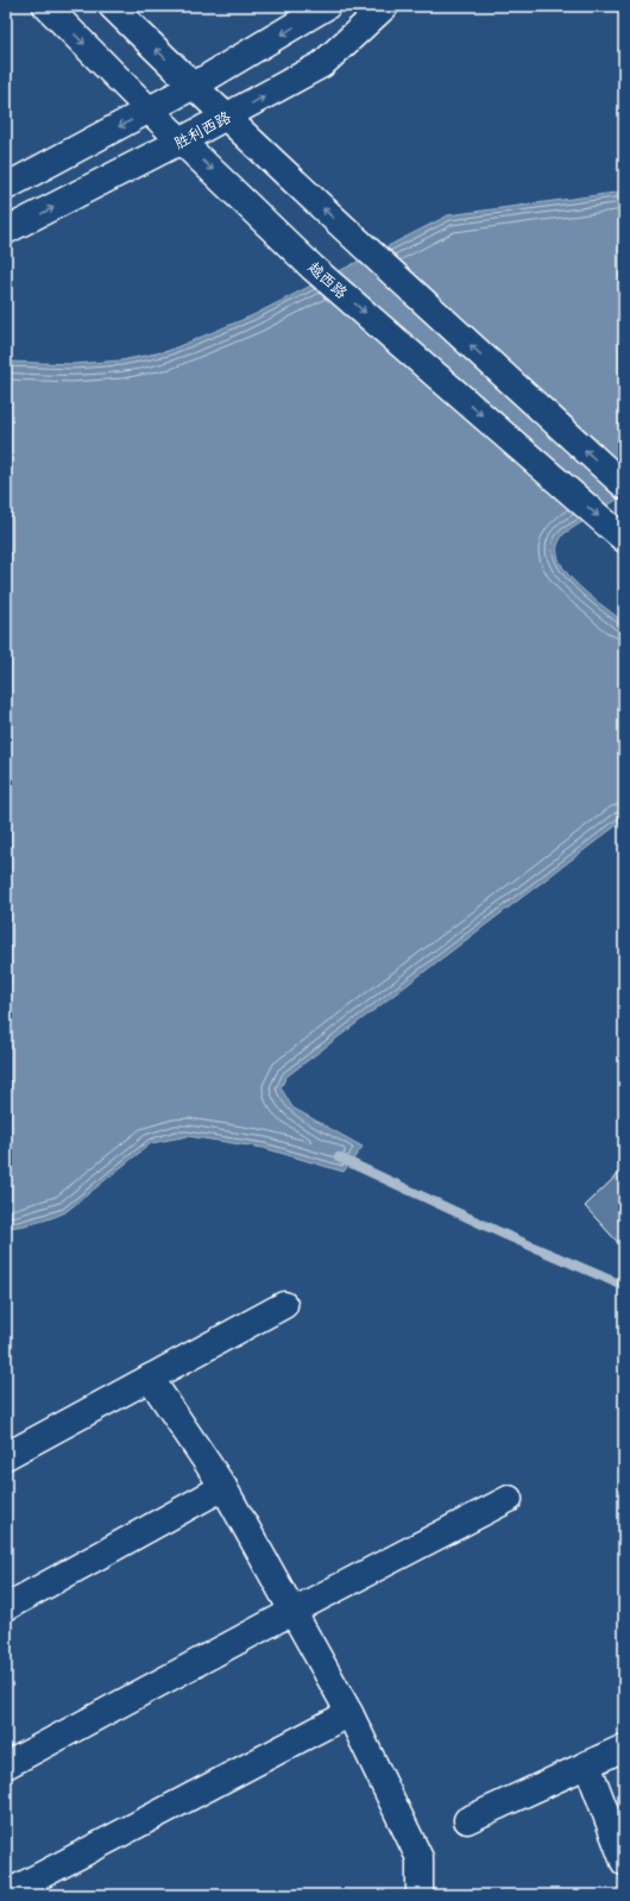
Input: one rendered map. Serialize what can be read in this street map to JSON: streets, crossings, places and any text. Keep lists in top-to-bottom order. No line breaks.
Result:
{"streets":{"street":["胜利西路","越西路"]},"crossings":[["胜利西路","越西路"]]}
